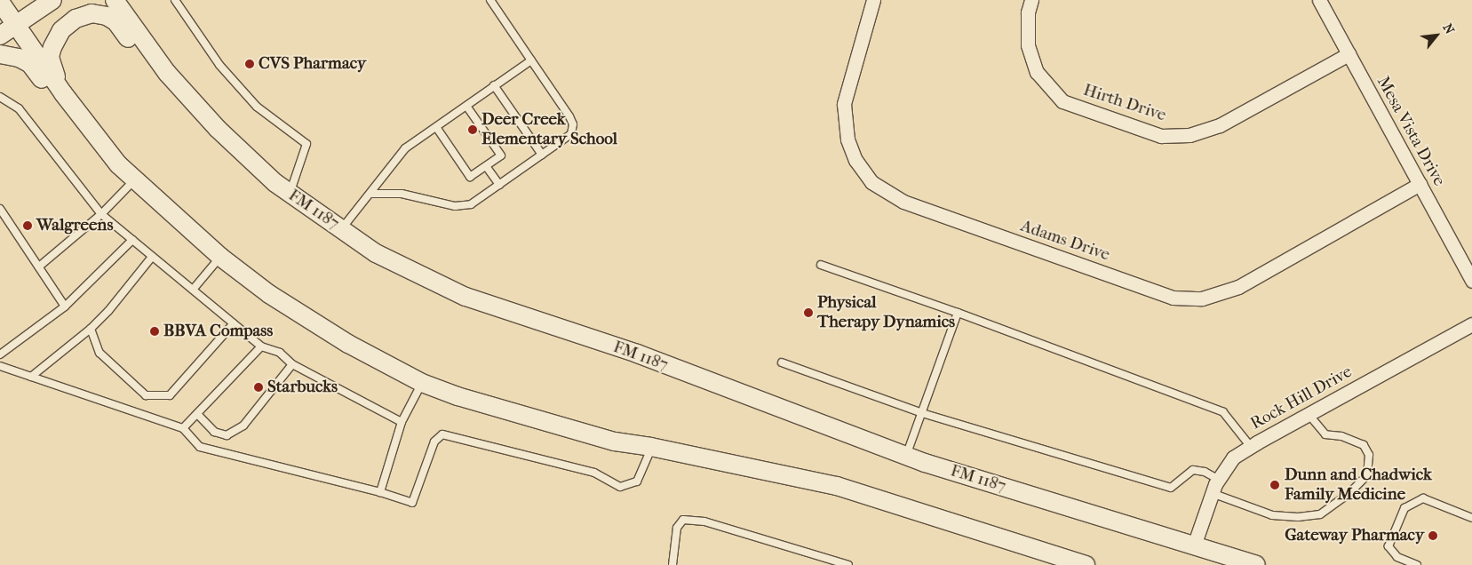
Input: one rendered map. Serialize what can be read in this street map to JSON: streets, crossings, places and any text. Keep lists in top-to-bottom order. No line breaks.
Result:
{"streets":{"main road":["FM 1187"],"street":["Hirth Drive","Mesa Vista Drive","Adams Drive","Rock Hill Drive"]},"crossings":[["Hirth Drive","Mesa Vista Drive"],["Mesa Vista Drive","Adams Drive"],["FM 1187","Rock Hill Drive"]],"places":["CVS Pharmacy","Deer Creek Elementary School","Walgreens","Physical Therapy Dynamics","BBVA Compass","Starbucks","Dunn and Chadwick Family Medicine","Gateway Pharmacy"],"north":"top right"}
